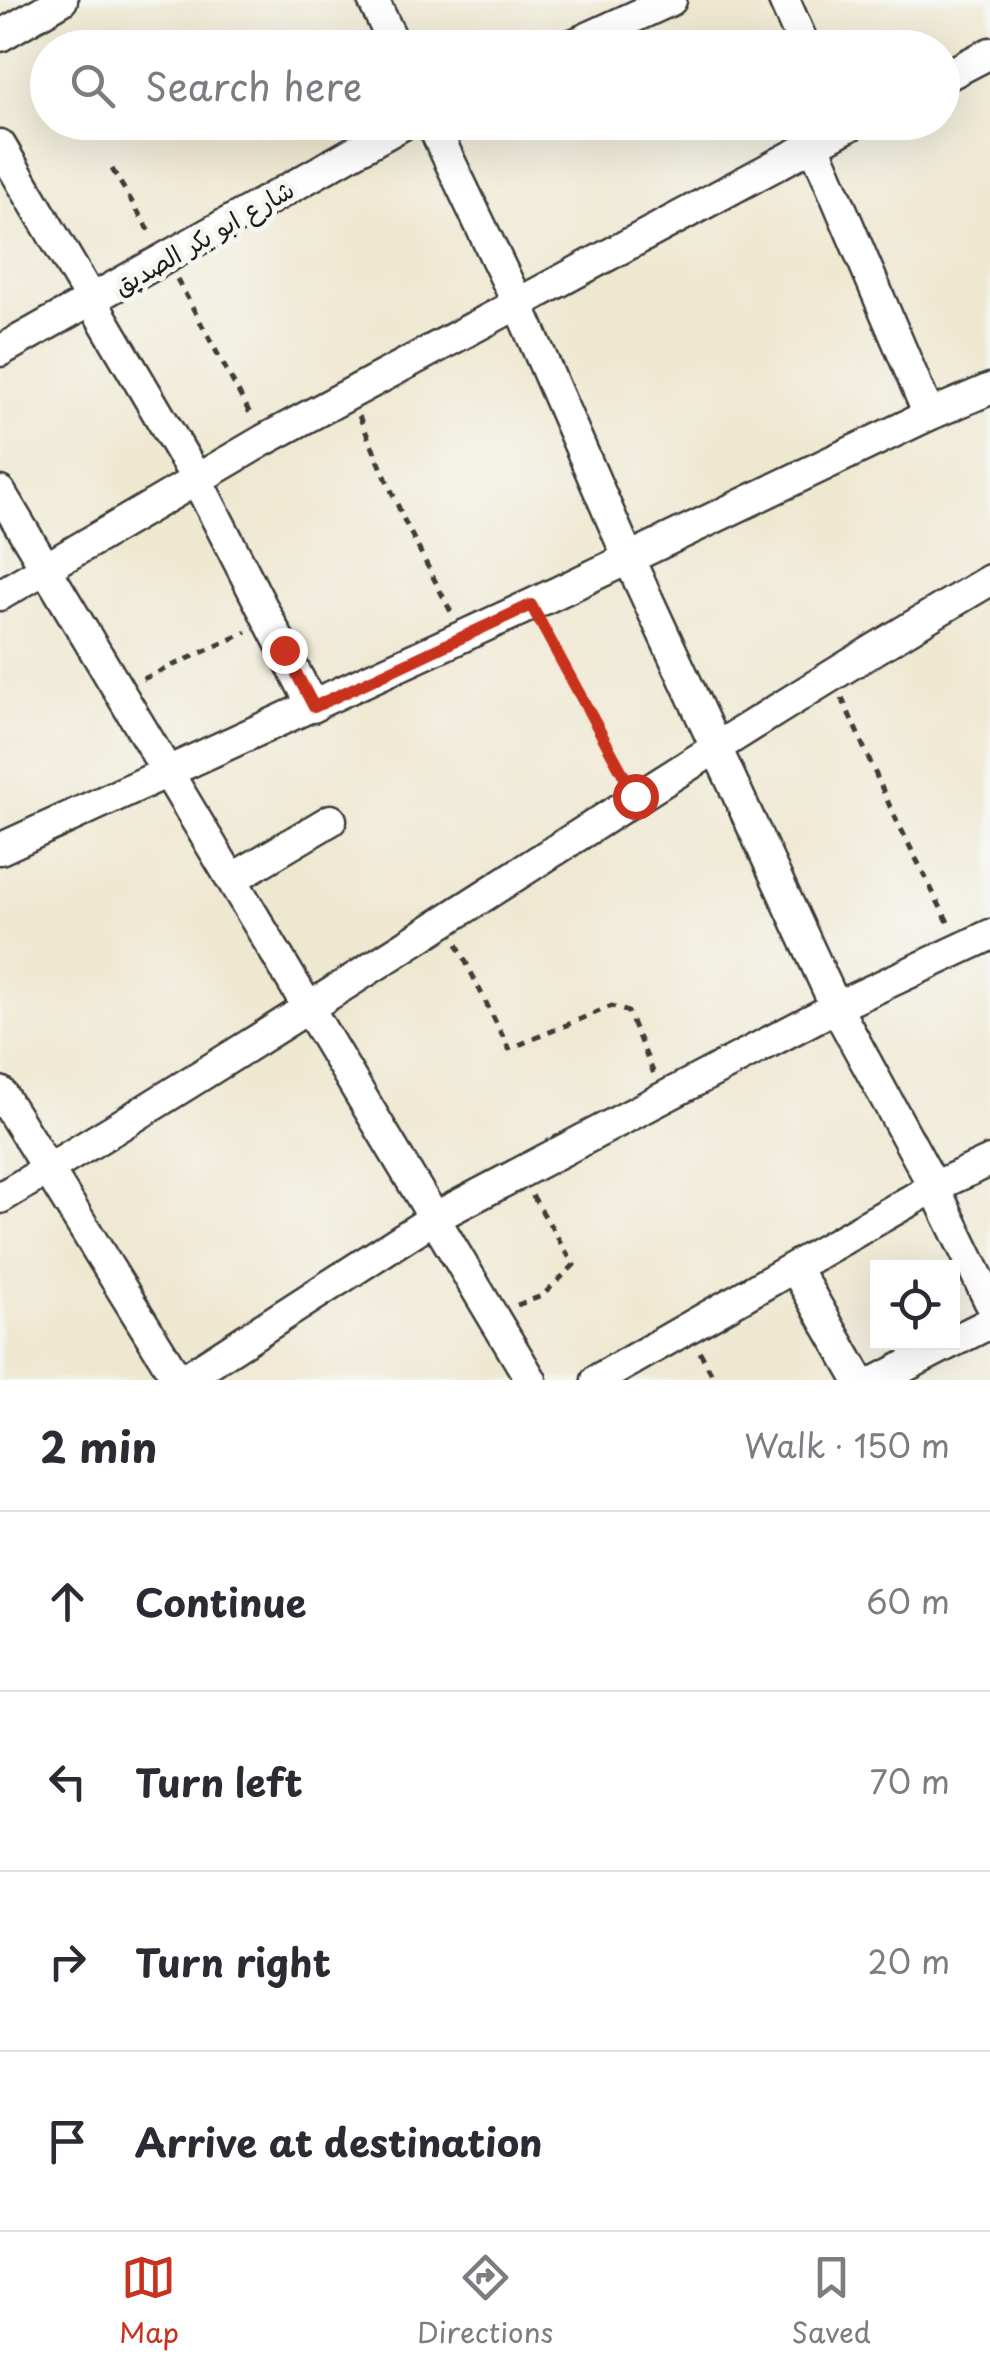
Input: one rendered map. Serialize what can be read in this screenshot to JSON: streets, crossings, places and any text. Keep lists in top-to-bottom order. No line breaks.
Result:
{"streets":{"street":["شارع ابو بكر الصديق"]},"page":{"search":"Search here","heading":["2 min","Walk · 150 m"],"list":[["Continue","60 m"],["Turn left","70 m"],["Turn right","20 m"],"Arrive at destination"],"nav":["Map","Directions","Saved"]}}
